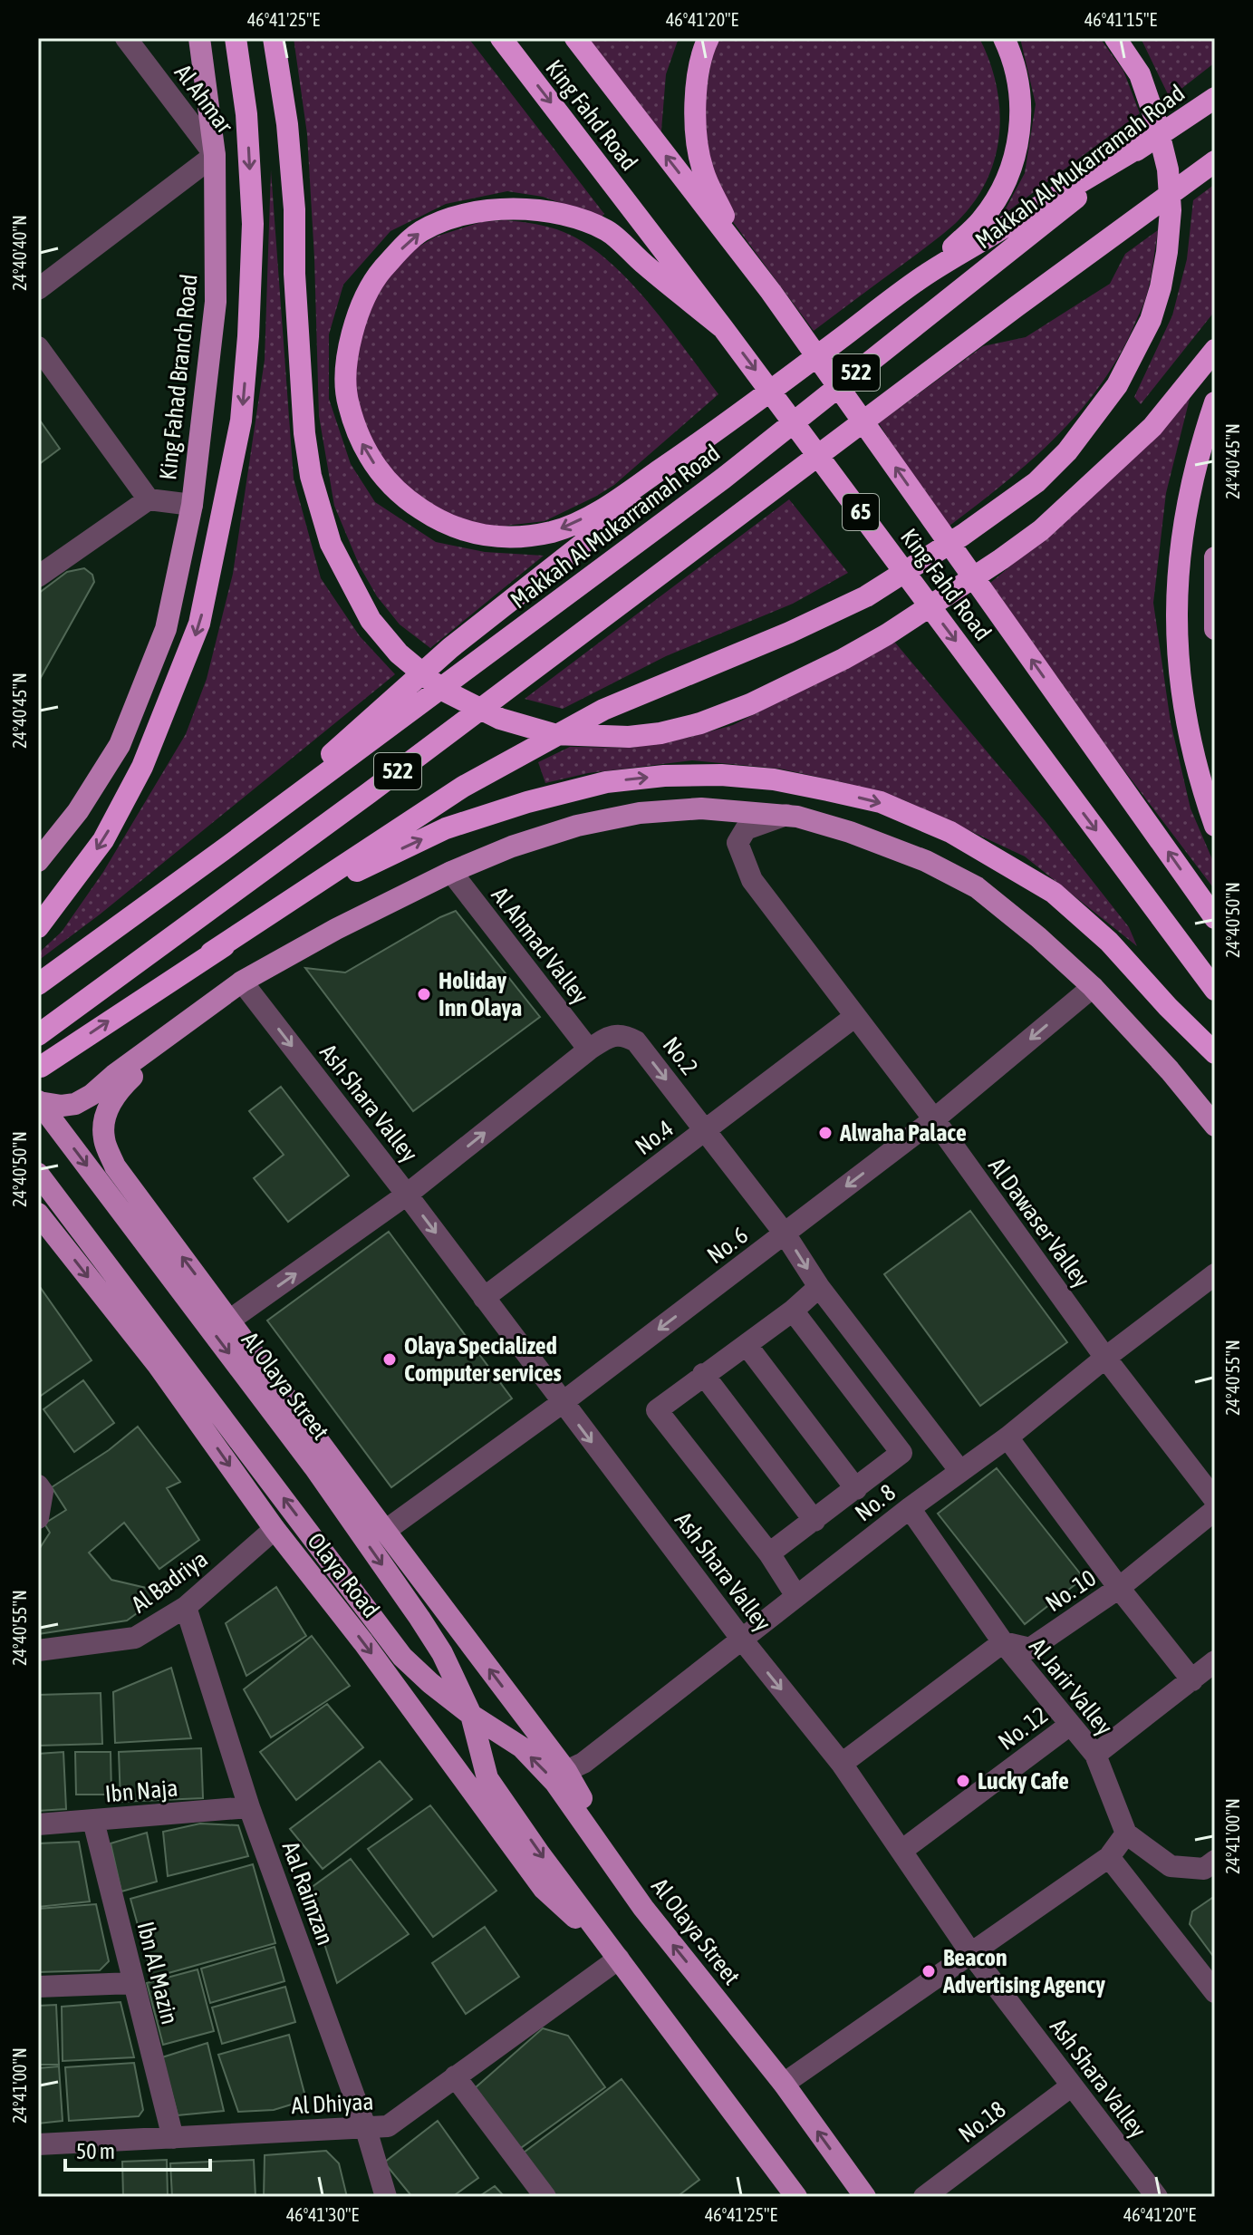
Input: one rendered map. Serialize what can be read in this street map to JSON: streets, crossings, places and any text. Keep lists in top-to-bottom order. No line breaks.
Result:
{"streets":{"highway":["King Fahd Road","Makkah Al Mukarramah Road","522","65"],"main road":["King Fahad Branch Road","Al Olaya Street","Olaya Road"],"street":["Al Ahmar","Al Ahmad Valley","No.2","Ash Shara Valley","No.4","Al Dawaser Valley","No. 6","No. 8","Al Badriya","No. 10","Al Jarir Valley","No. 12","Ibn Naja","Aal Raimzan","Ibn Al Mazin","Al Dhiyaa","No.18"]},"crossings":[["Al Ahmar","King Fahad Branch Road"],["Al Ahmad Valley","No.2"],["No.2","Ash Shara Valley"],["No.2","No.4"],["No.2","No. 6"],["No.2","No. 8"],["Ash Shara Valley","No.4"],["Ash Shara Valley","No. 6"],["Ash Shara Valley","No. 8"],["Ash Shara Valley","No. 12"],["Ash Shara Valley","No.18"],["No.4","Al Dawaser Valley"],["Al Dawaser Valley","No. 6"],["Al Dawaser Valley","No. 8"],["Al Olaya Street","Olaya Road"],["Al Olaya Street","Al Dhiyaa"],["No. 8","Al Jarir Valley"],["Olaya Road","Al Badriya"],["Olaya Road","Al Dhiyaa"],["Al Badriya","Aal Raimzan"],["No. 10","Al Jarir Valley"],["Al Jarir Valley","No. 12"],["Ibn Naja","Aal Raimzan"],["Ibn Naja","Ibn Al Mazin"],["Aal Raimzan","Al Dhiyaa"],["Ibn Al Mazin","Al Dhiyaa"]],"one_way":["No. 6"],"places":["Holiday Inn Olaya","Alwaha Palace","Olaya Specialized Computer services","Lucky Cafe","Beacon Advertising Agency"],"scale_bar":"50 m","coordinates":["46°41'25\"E","46°41'20\"E","46°41'15\"E","24°40'40\"N","24°40'45\"N","24°40'50\"N","24°40'55\"N","24°41'00\"N","46°41'30\"E"]}
